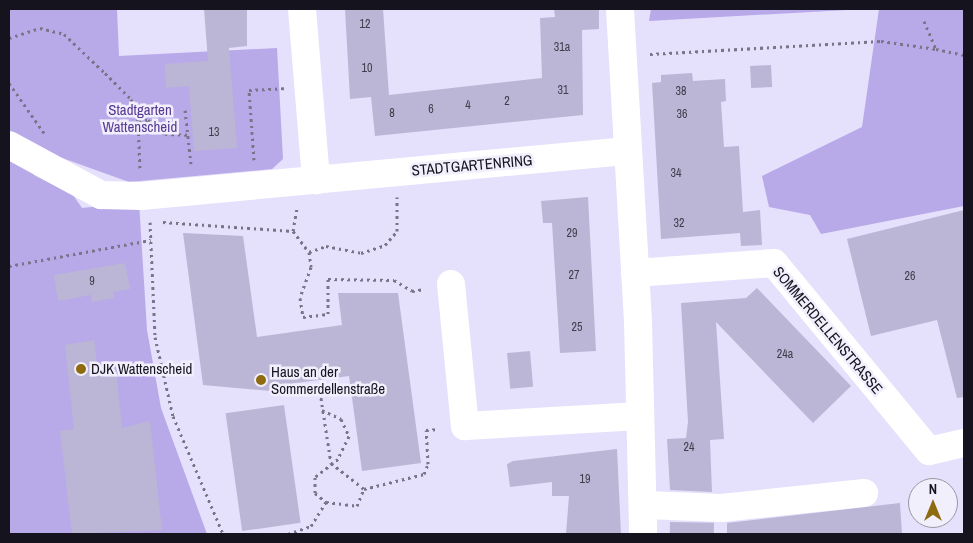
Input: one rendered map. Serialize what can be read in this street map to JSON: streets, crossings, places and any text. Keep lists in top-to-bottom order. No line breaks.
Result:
{"streets":{"street":["STADTGARTENRING","SOMMERDELLENSTRASSE"]},"parks":["Stadtgarten Wattenscheid"],"places":["DJK Wattenscheid","Haus an der Sommerdellenstraße"],"house_numbers":["12","31a","10","31","38","2","4","6","8","36","13","34","32","29","27","26","9","25","24a","24","19"],"north":"top"}
